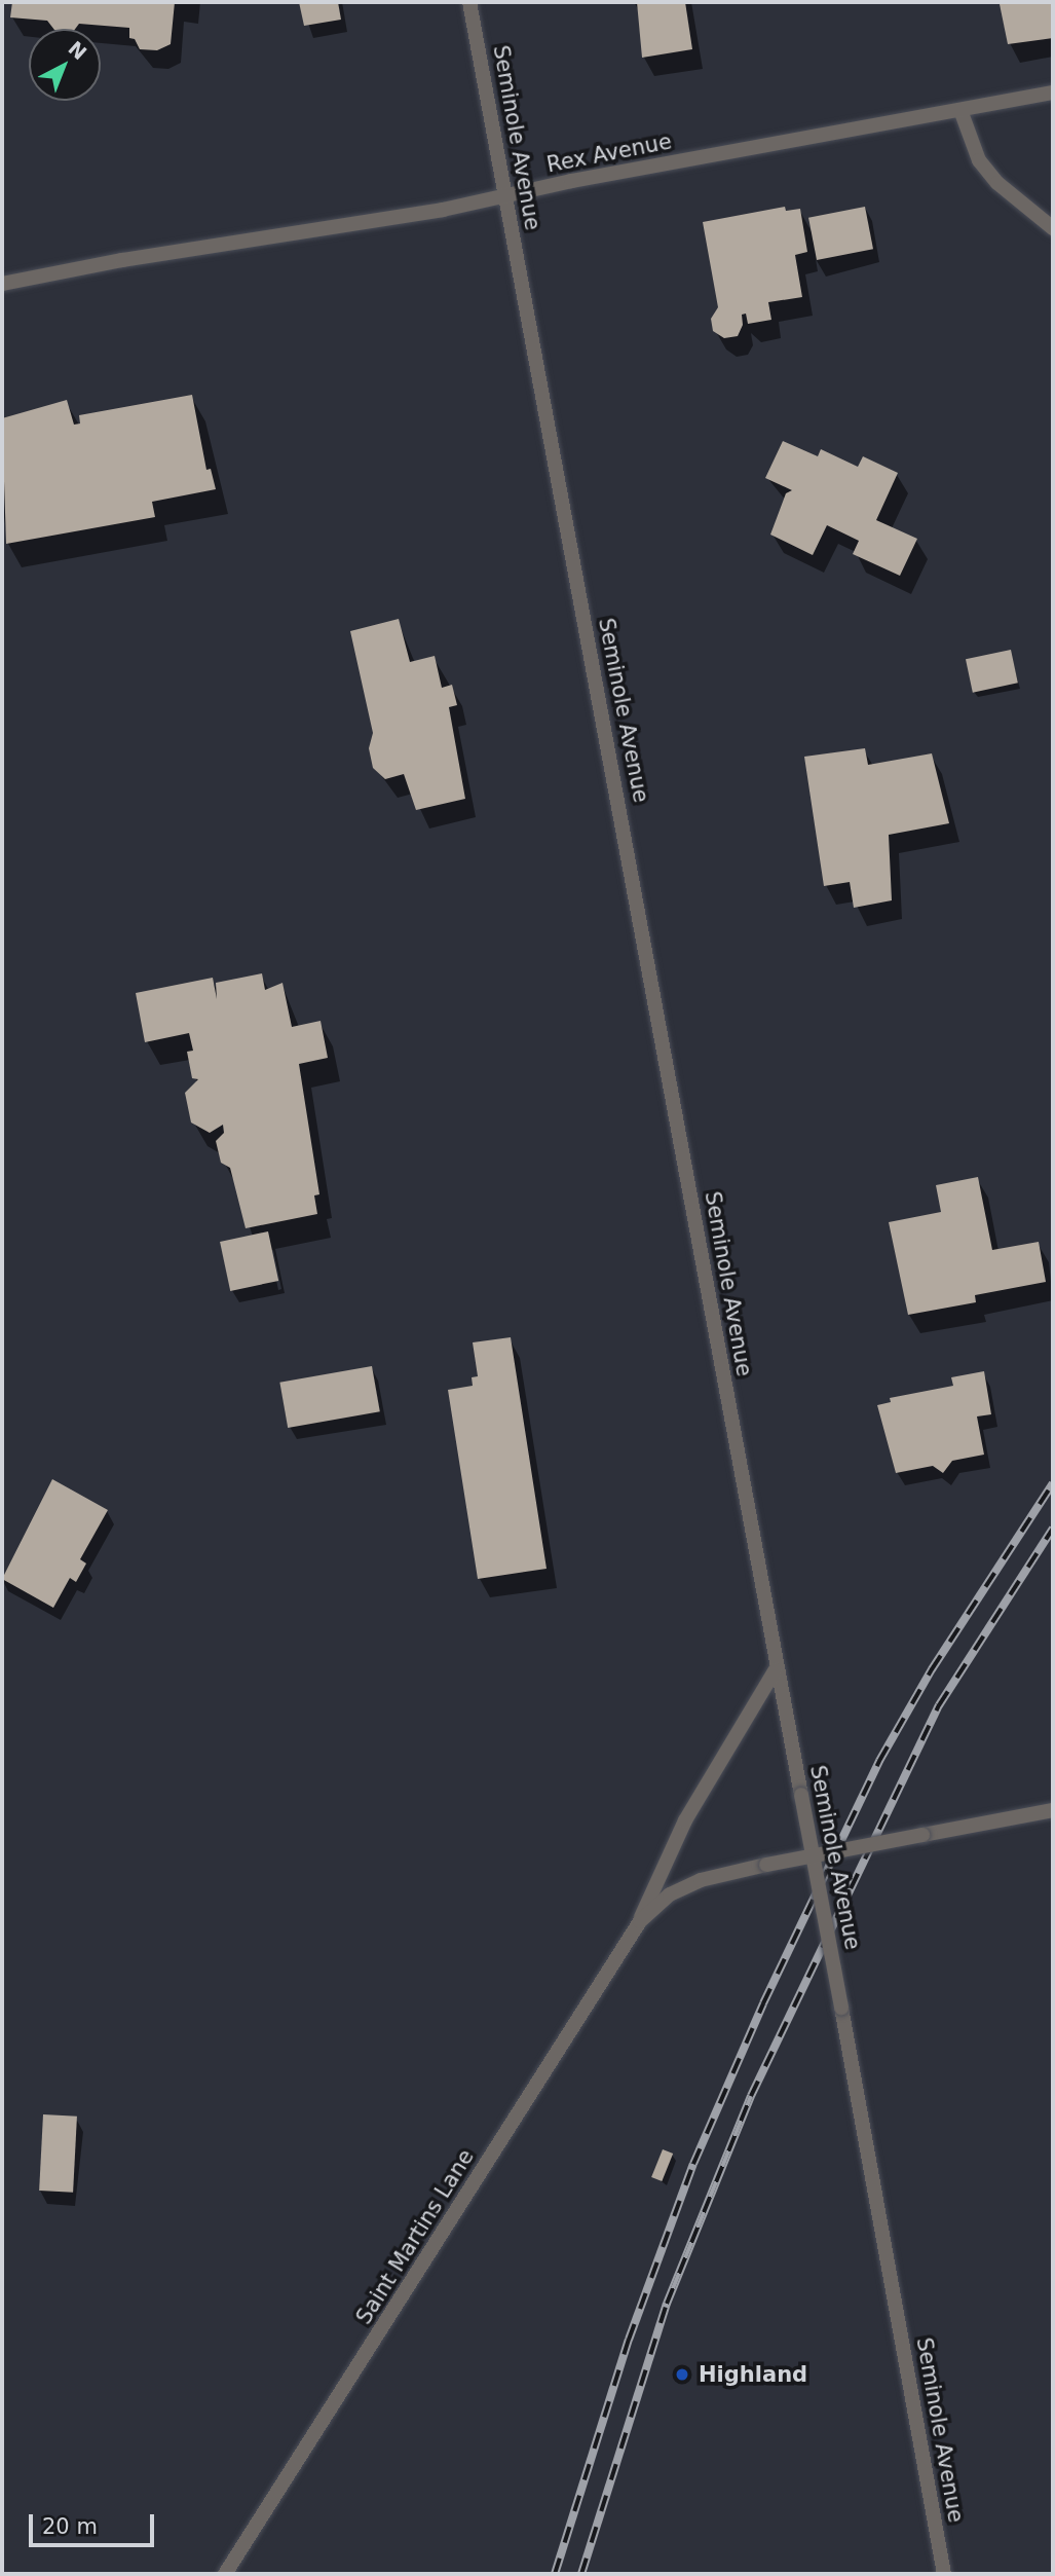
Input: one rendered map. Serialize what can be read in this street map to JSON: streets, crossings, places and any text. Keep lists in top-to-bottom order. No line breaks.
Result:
{"streets":{"street":["Seminole Avenue","Rex Avenue","Saint Martins Lane"]},"crossings":[["Seminole Avenue","Rex Avenue"],["Seminole Avenue","Saint Martins Lane"]],"places":["Highland"],"scale_bar":"20 m","north":"top right"}
